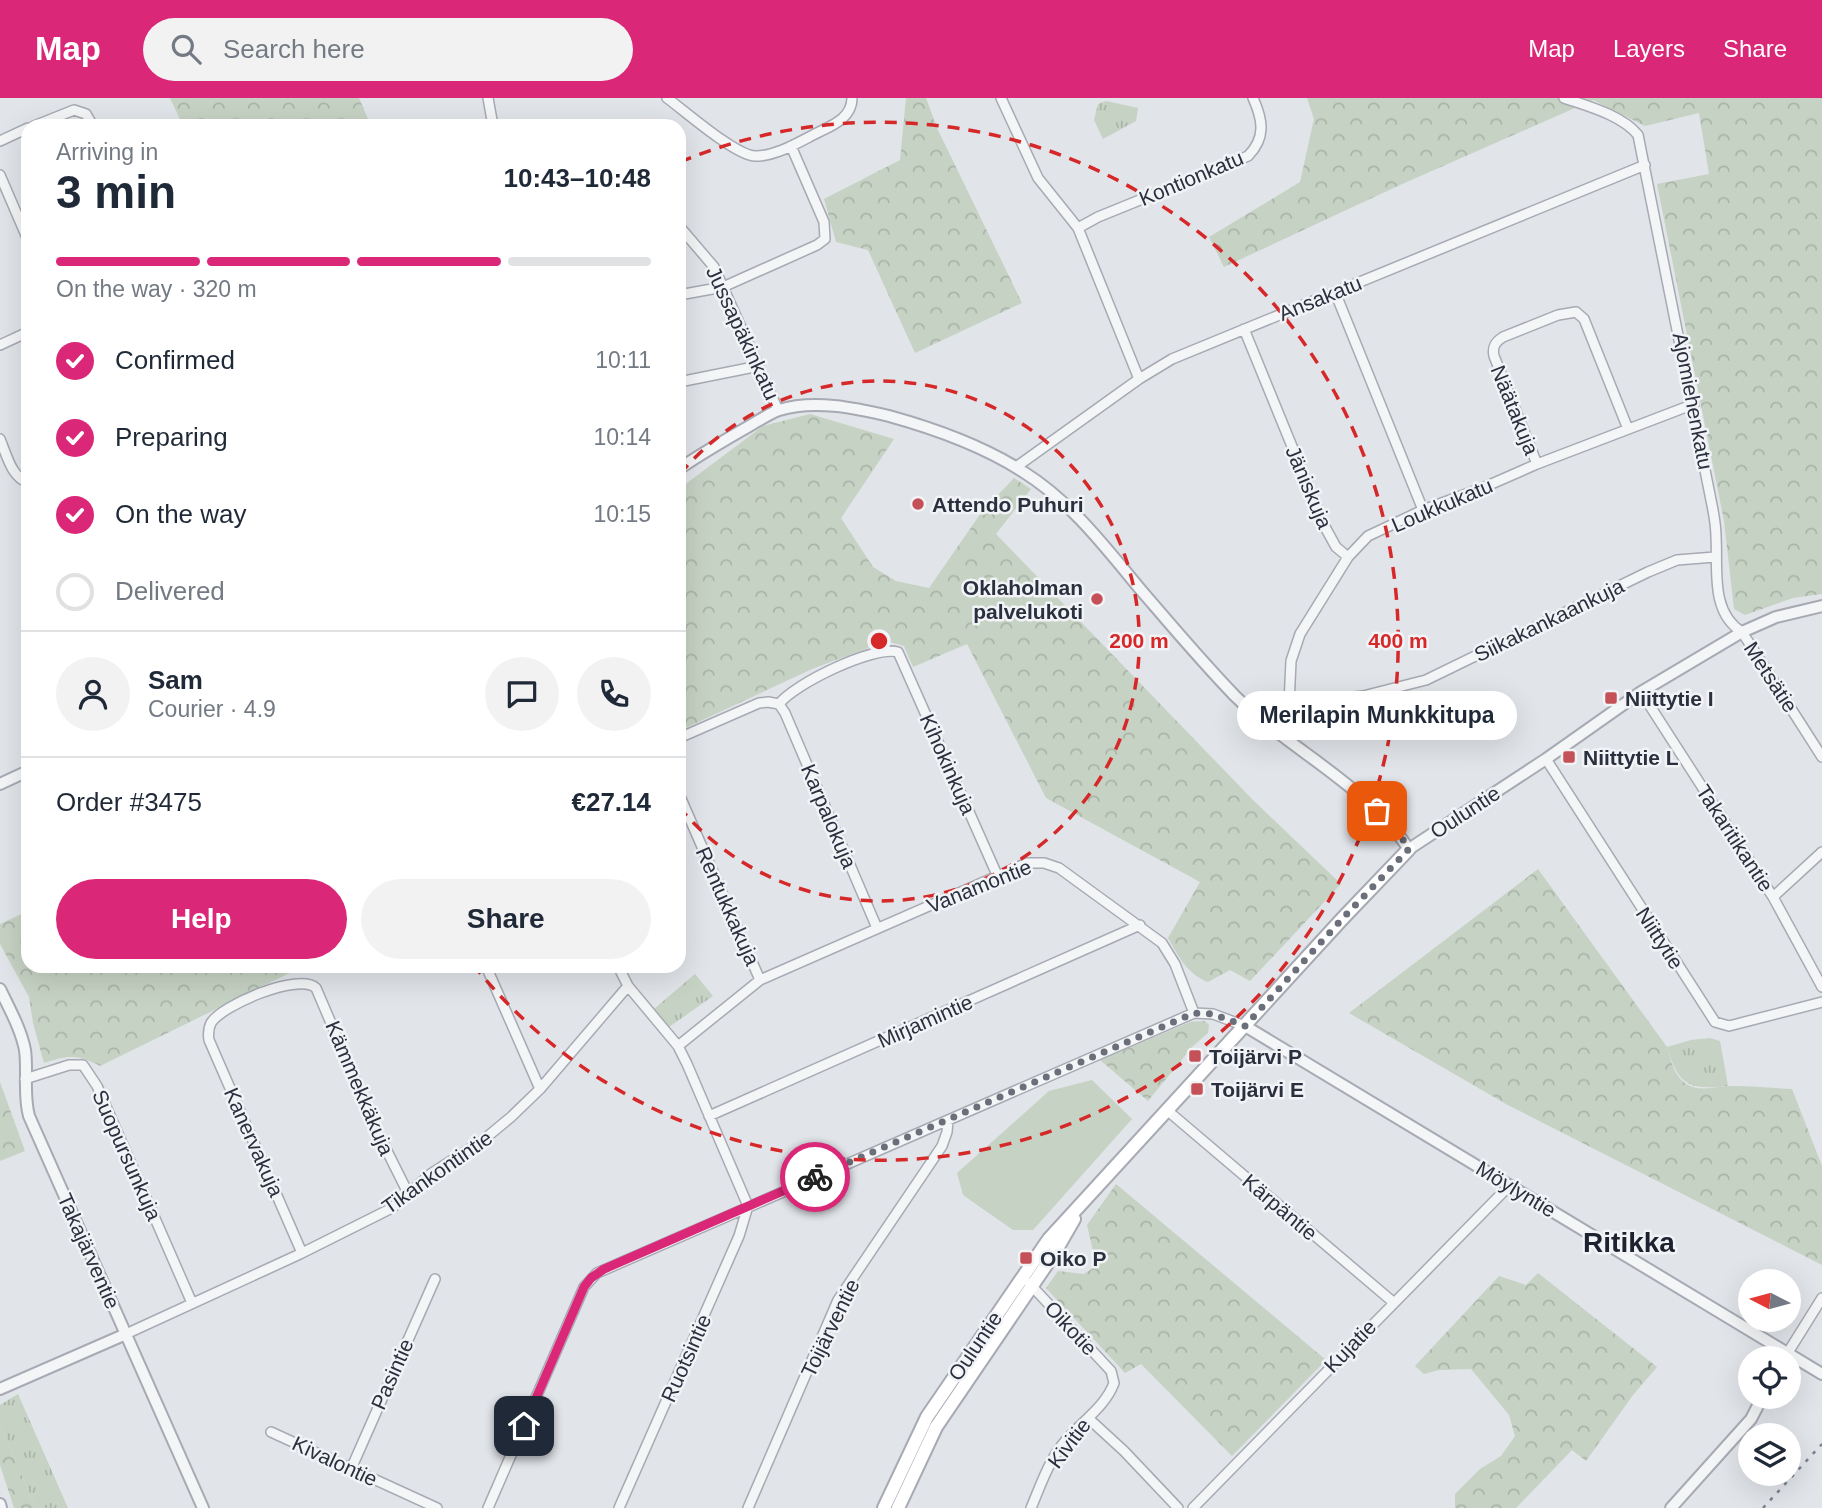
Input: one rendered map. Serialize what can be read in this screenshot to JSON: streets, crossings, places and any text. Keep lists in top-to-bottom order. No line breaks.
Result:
{"streets":{"main road":["Ouluntie"],"street":["Kontionkatu","Ansakatu","Jussapäkinkatu","Ajomiehenkatu","Näätakuja","Jäniskuja","Loukkukatu","Siikakankaankuja","Metsätie","Kihokinkuja","Karpalokuja","Takaritikantie","Vanamontie","Rentukkakuja","Niittytie","Mirjamintie","Kämmekkäkuja","Kanervakuja","Suopursunkuja","Tikankontintie","Möylyntie","Kärpäntie","Takajärventie","Toijärventie","Oikotie","Kujatie","Ruotsintie","Pasintie","Kivitie","Kivalontie"]},"crossings":[["Ansakatu","Ajomiehenkatu"],["Ansakatu","Jäniskuja"],["Ajomiehenkatu","Loukkukatu"],["Ajomiehenkatu","Siikakankaankuja"],["Ajomiehenkatu","Metsätie"],["Ajomiehenkatu","Ouluntie"],["Näätakuja","Loukkukatu"],["Jäniskuja","Loukkukatu"],["Loukkukatu","Siikakankaankuja"],["Metsätie","Ouluntie"],["Kihokinkuja","Karpalokuja"],["Kihokinkuja","Vanamontie"],["Ouluntie","Takaritikantie"],["Ouluntie","Niittytie"],["Ouluntie","Möylyntie"],["Ouluntie","Kärpäntie"],["Ouluntie","Oikotie"],["Karpalokuja","Vanamontie"],["Vanamontie","Rentukkakuja"],["Vanamontie","Mirjamintie"],["Kämmekkäkuja","Kanervakuja"],["Kämmekkäkuja","Tikankontintie"],["Kanervakuja","Tikankontintie"],["Suopursunkuja","Tikankontintie"],["Suopursunkuja","Takajärventie"],["Tikankontintie","Takajärventie"],["Möylyntie","Kujatie"],["Kärpäntie","Kujatie"],["Oikotie","Kivitie"],["Pasintie","Kivalontie"]],"districts":["Ritikka"],"places":{"other":["Attendo Puhuri","Oklaholman palvelukoti","Merilapin Munkkitupa"],"transit":["Niittytie I","Niittytie L","Toijärvi P","Toijärvi E","Oiko P"]},"north":"left","page":{"header":"Map","search":"Search here","nav":["Map","Layers","Share"],"heading":["3 min","Arriving in","10:43–10:48"],"panel":["Sam","Courier · 4.9","Order #3475","€27.14"],"bar":"On the way · 320 m","list":[["Confirmed","10:11"],["Preparing","10:14"],["On the way","10:15"],"Delivered"],"bubble":"Merilapin Munkkitupa","buttons":["Help","Share"]},"rings":["200 m","400 m"]}
